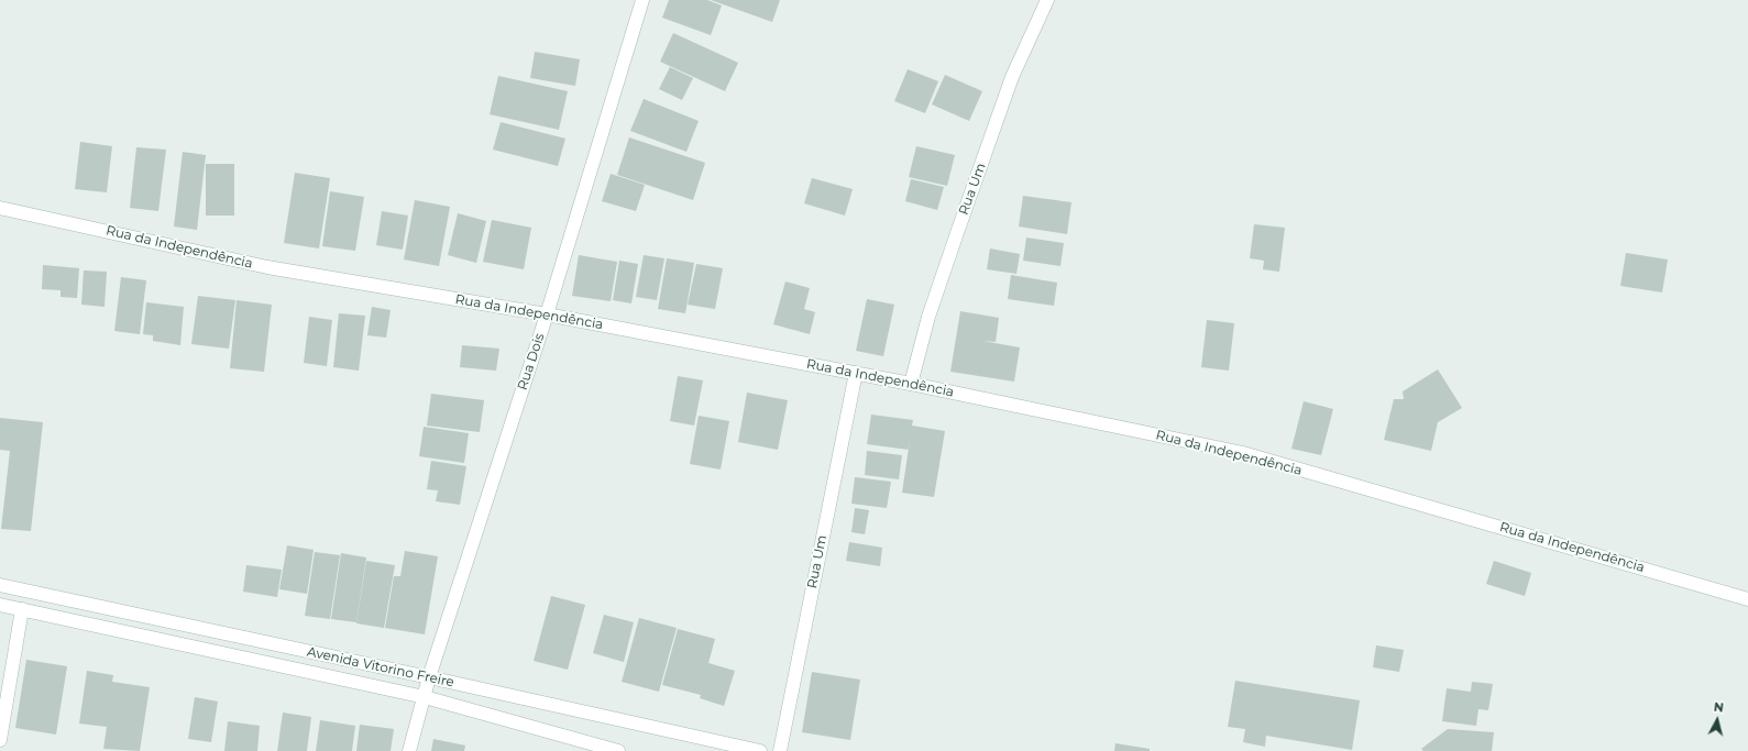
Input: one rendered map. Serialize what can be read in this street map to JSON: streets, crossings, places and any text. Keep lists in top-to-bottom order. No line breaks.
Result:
{"streets":{"street":["Rua Um","Rua da Independência","Rua Dois","Avenida Vitorino Freire"]},"crossings":[["Rua Um","Rua da Independência"],["Rua da Independência","Rua Dois"],["Rua Dois","Avenida Vitorino Freire"]],"north":"top"}
